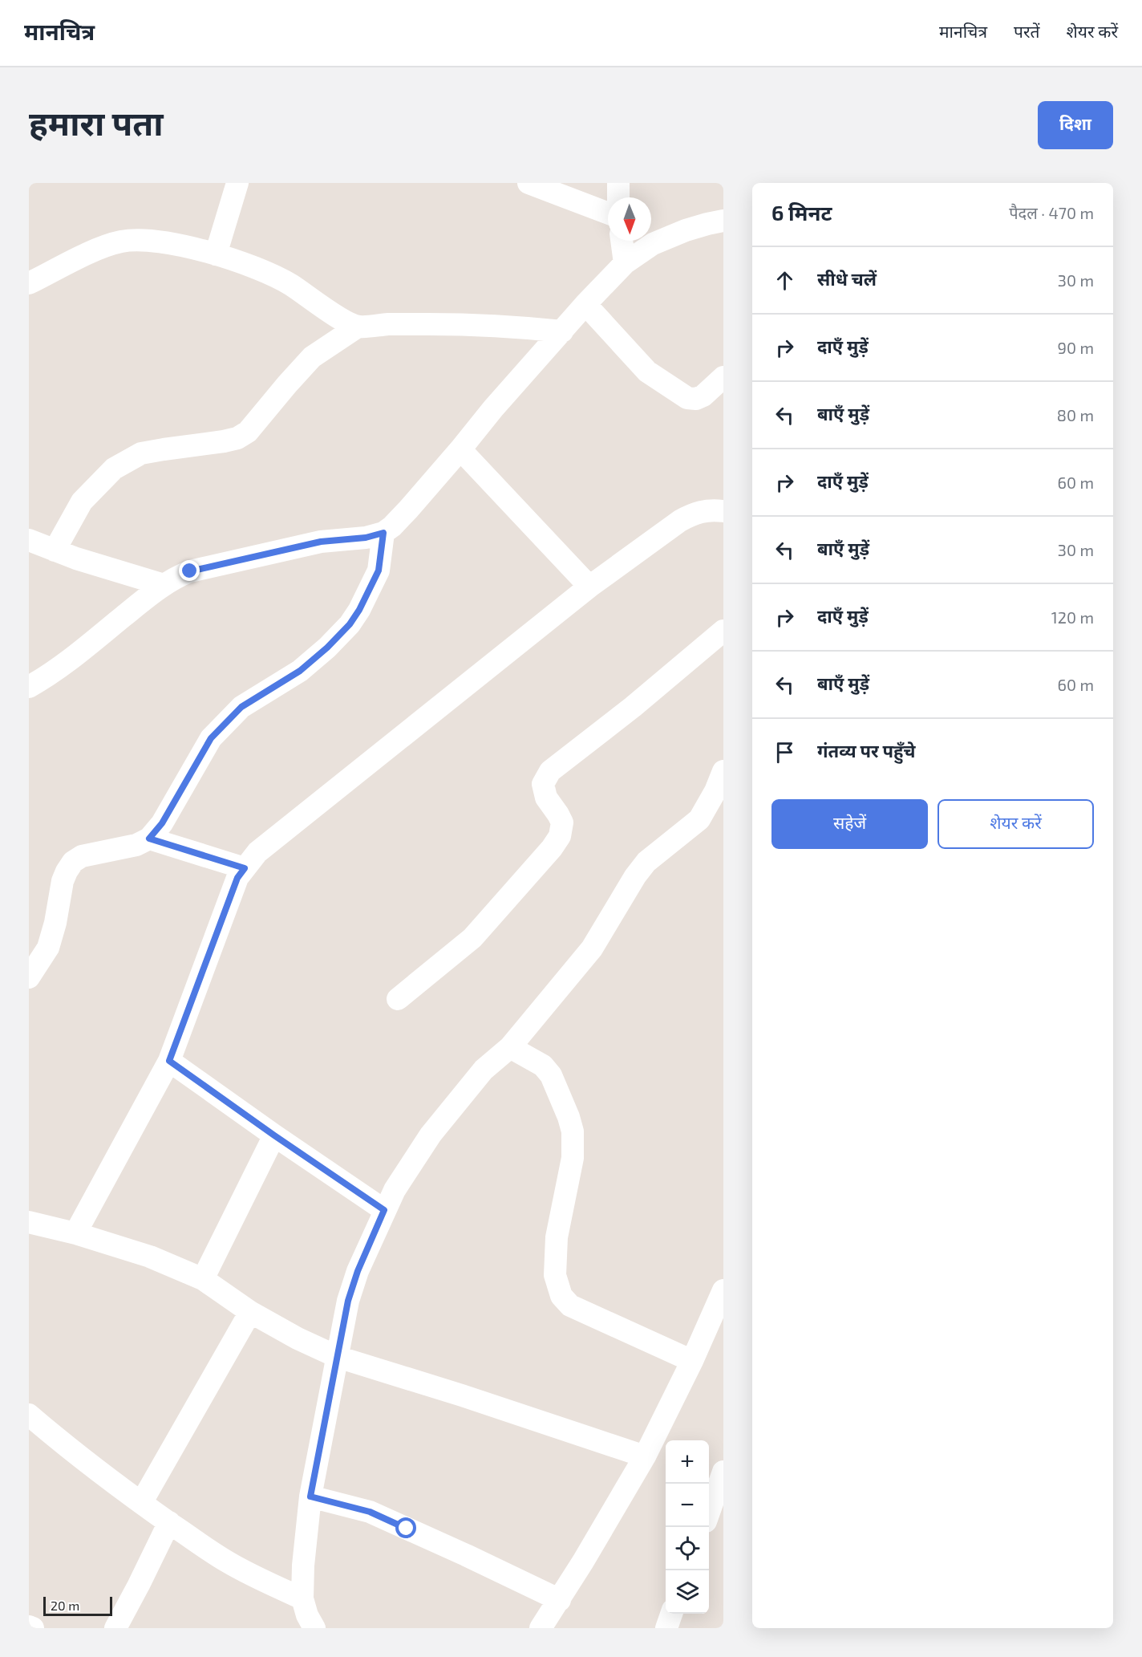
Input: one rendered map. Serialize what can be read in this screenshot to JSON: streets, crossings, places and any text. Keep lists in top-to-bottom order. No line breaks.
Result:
{"scale_bar":"20 m","north":"bottom","page":{"header":"मानचित्र","nav":["मानचित्र","परतें","शेयर करें"],"buttons":["दिशा",["सहेजें","शेयर करें"]],"title":"हमारा पता","heading":["6 मिनट","पैदल · 470 m"],"list":[["सीधे चलें","30 m"],["दाएँ मुड़ें","90 m"],["बाएँ मुड़ें","80 m"],["दाएँ मुड़ें","60 m"],["बाएँ मुड़ें","30 m"],["दाएँ मुड़ें","120 m"],["बाएँ मुड़ें","60 m"],"गंतव्य पर पहुँचे"],"map_buttons":["+","−"],"scale":"20 m"}}
